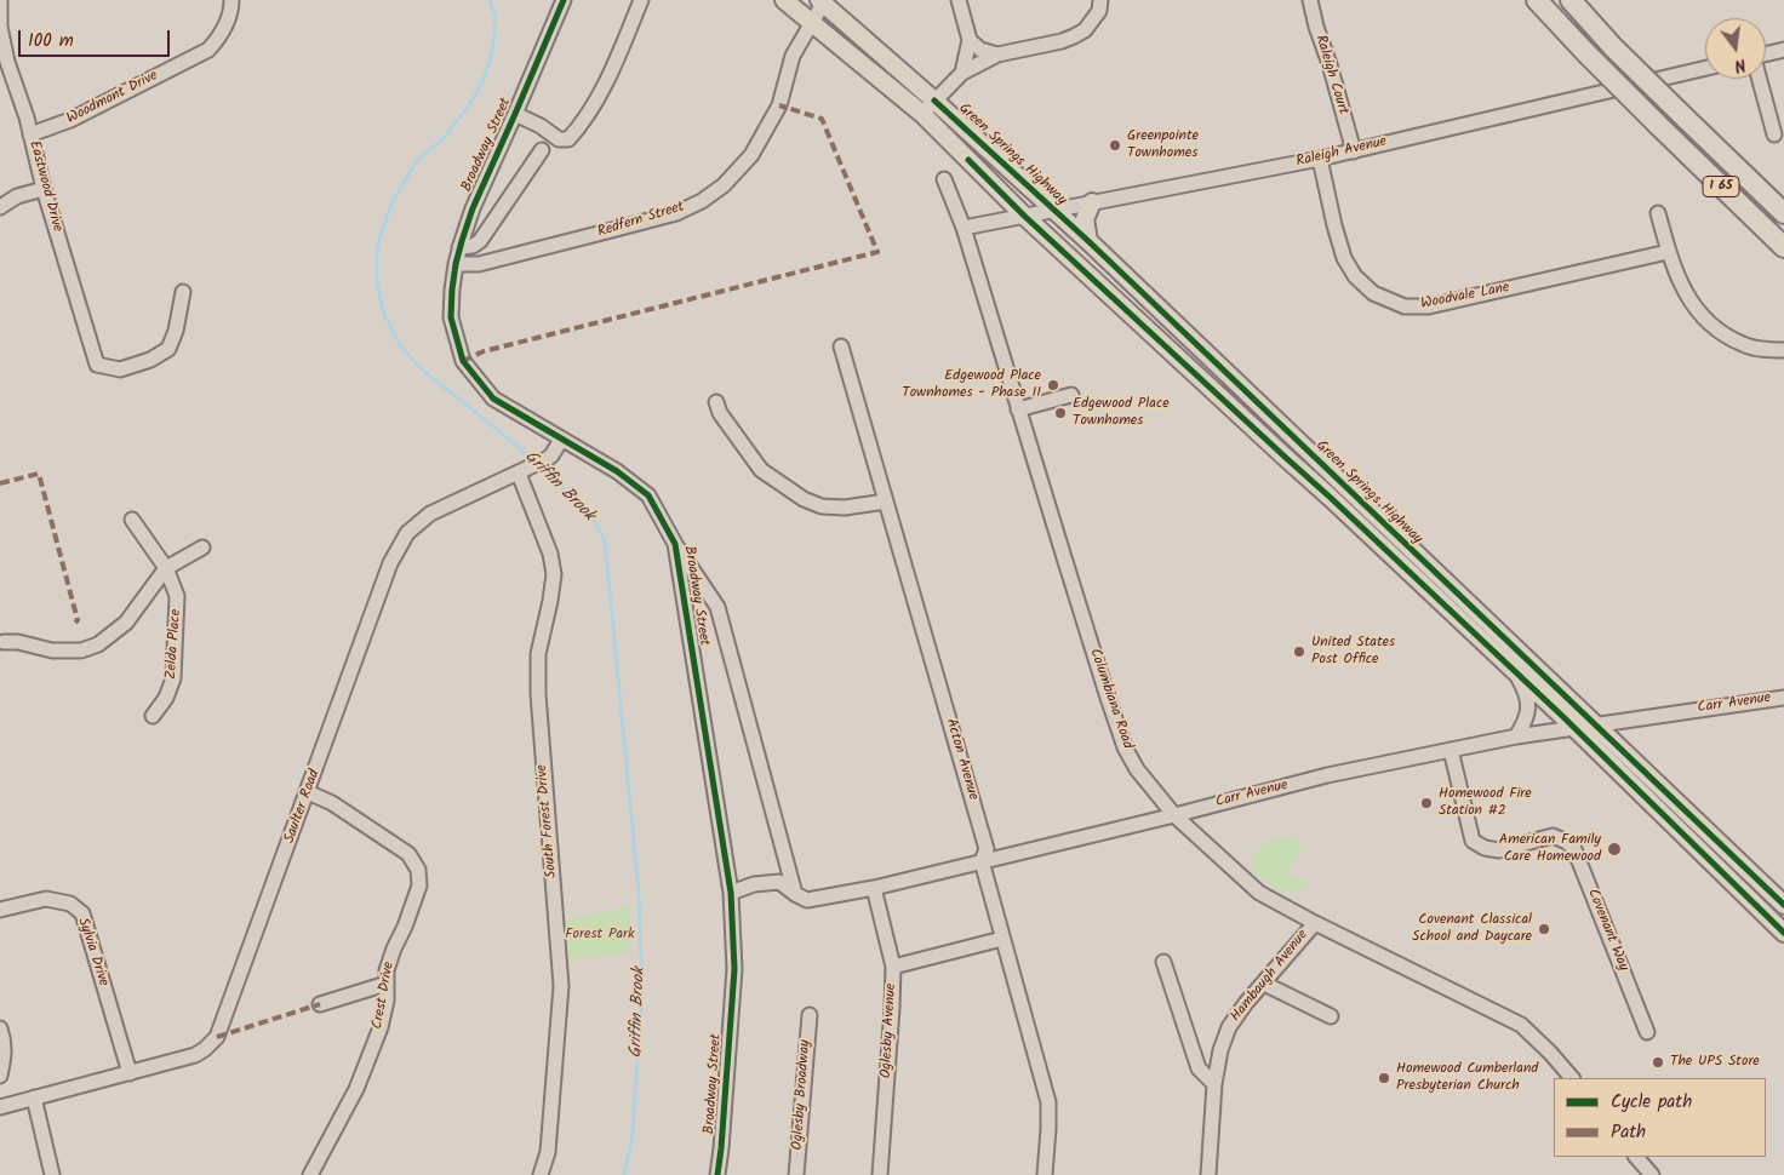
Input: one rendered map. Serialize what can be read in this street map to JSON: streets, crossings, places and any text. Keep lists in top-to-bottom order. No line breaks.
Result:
{"streets":{"highway":["I 65"],"main road":["Green Springs Highway"],"street":["Raleigh Court","Woodmont Drive","Broadway Street","Raleigh Avenue","Eastwood Drive","Redfern Street","Woodvale Lane","Zelda Place","Columbiana Road","Carr Avenue","Acton Avenue","Saulter Road","South Forest Drive","Covenant Way","Sylvia Drive","Hambaugh Avenue","Crest Drive","Oglesby Avenue","Oglesby Broadway"]},"crossings":[["Raleigh Court","Raleigh Avenue"],["Woodmont Drive","Eastwood Drive"],["Broadway Street","Redfern Street"],["Broadway Street","Carr Avenue"],["Broadway Street","Saulter Road"],["Raleigh Avenue","Green Springs Highway"],["Raleigh Avenue","Woodvale Lane"],["Raleigh Avenue","Columbiana Road"],["Green Springs Highway","Redfern Street"],["Green Springs Highway","Carr Avenue"],["Columbiana Road","Carr Avenue"],["Columbiana Road","Hambaugh Avenue"],["Carr Avenue","Acton Avenue"],["Carr Avenue","Covenant Way"],["Carr Avenue","Oglesby Avenue"],["Saulter Road","South Forest Drive"],["Saulter Road","Sylvia Drive"],["Saulter Road","Crest Drive"]],"water":["Griffin Brook"],"parks":["Forest Park"],"places":["Greenpointe Townhomes","Edgewood Place Townhomes - Phase II","Edgewood Place Townhomes","United States Post Office","Homewood Fire Station #2","American Family Care Homewood","Covenant Classical School and Daycare","The UPS Store","Homewood Cumberland Presbyterian Church"],"legend":["Cycle path","Path"],"scale_bar":"100 m","north":"bottom"}
